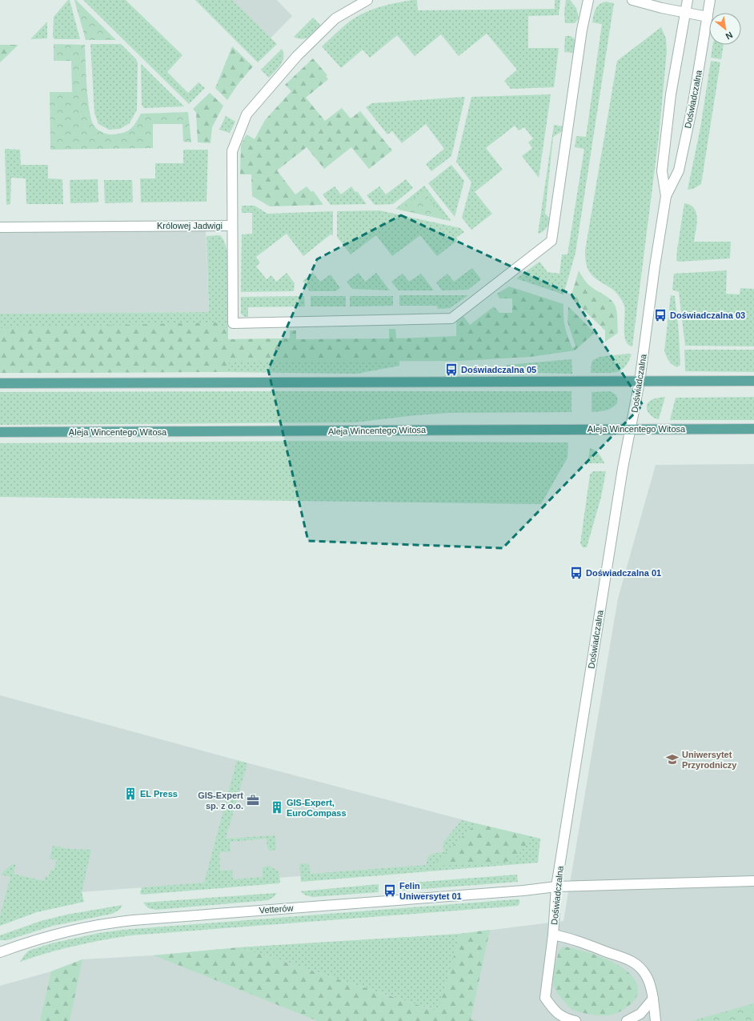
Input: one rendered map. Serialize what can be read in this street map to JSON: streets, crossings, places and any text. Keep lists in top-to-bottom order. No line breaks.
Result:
{"streets":{"main road":["Aleja Wincentego Witosa"],"street":["Doświadczalna","Królowej Jadwigi","Vetterów"]},"crossings":[["Doświadczalna","Aleja Wincentego Witosa"],["Doświadczalna","Vetterów"]],"places":{"bus stop":["Doświadczalna 03","Doświadczalna 05","Doświadczalna 01","Felin Uniwersytet 01"],"school or university":["Uniwersytet Przyrodniczy"],"building":["EL Press","GIS-Expert, EuroCompass"],"office":["GIS-Expert sp. z o.o."]},"north":"bottom right"}
